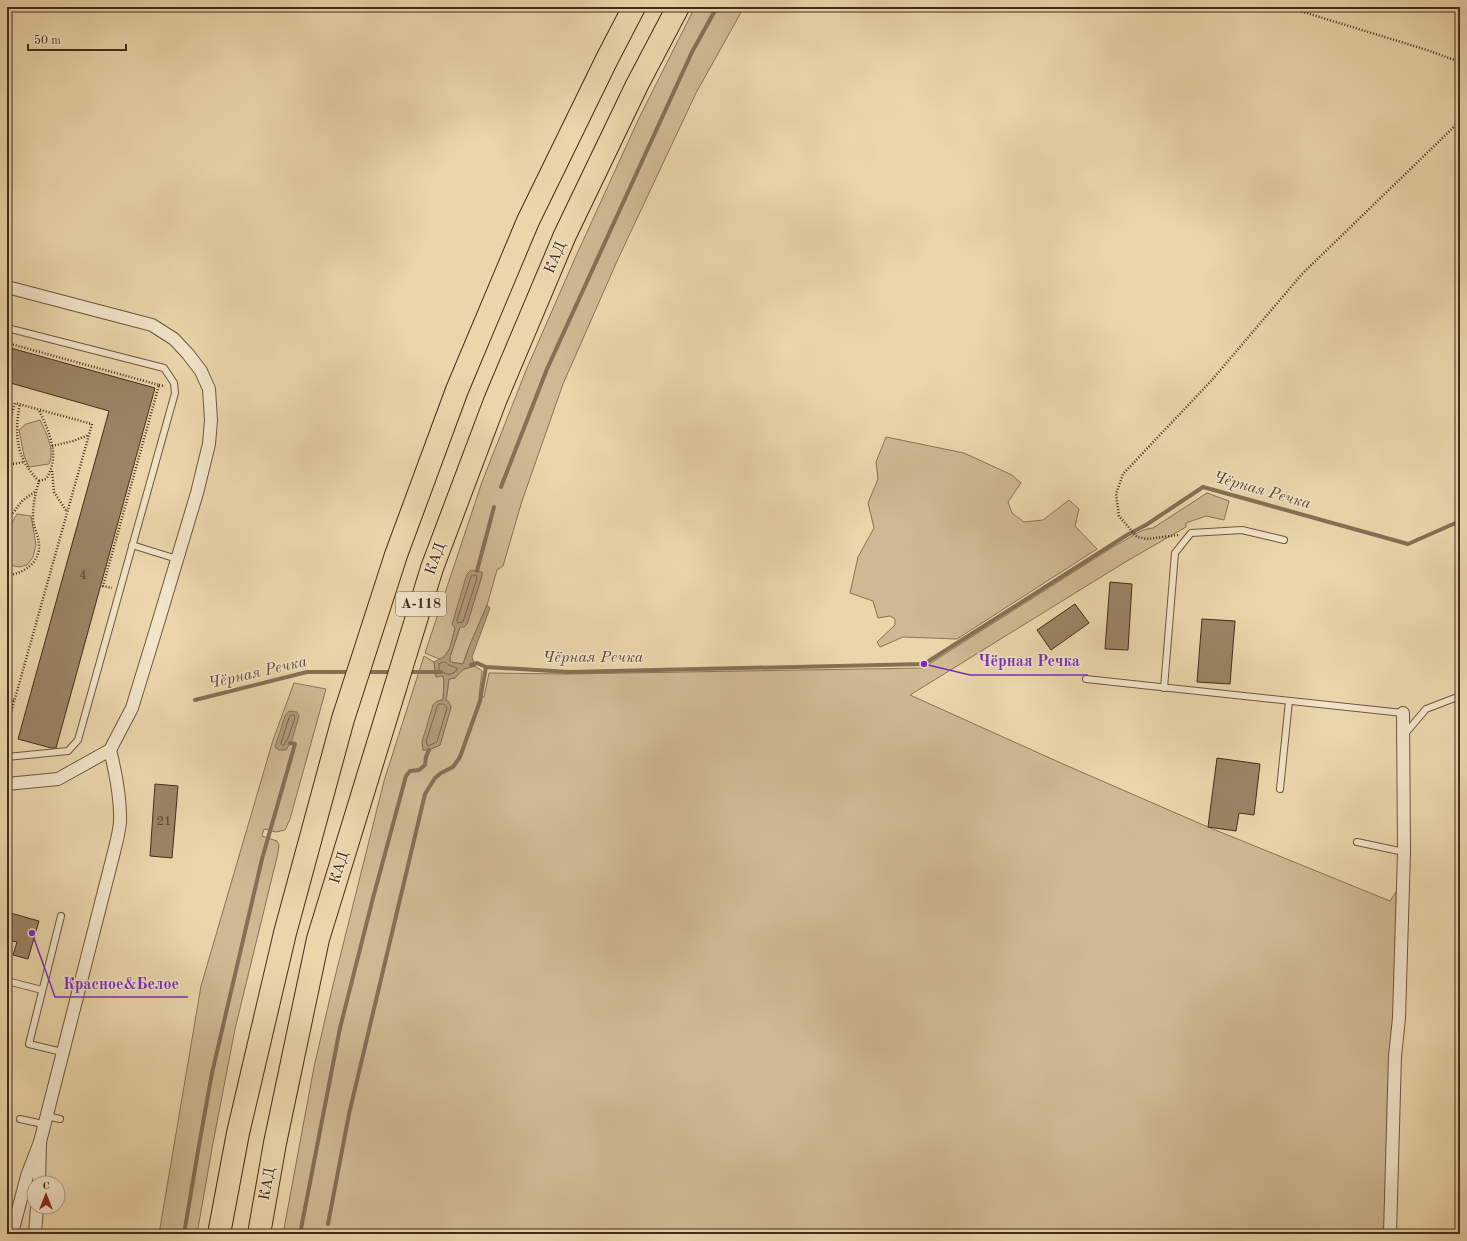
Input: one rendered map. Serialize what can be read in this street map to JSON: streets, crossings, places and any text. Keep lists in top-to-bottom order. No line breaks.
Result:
{"streets":{"highway":["КАД","А-118"]},"water":["Чёрная Речка"],"places":["Чёрная Речка","Красное&Белое"],"house_numbers":["4","21"],"scale_bar":"50 m","north":"top"}
